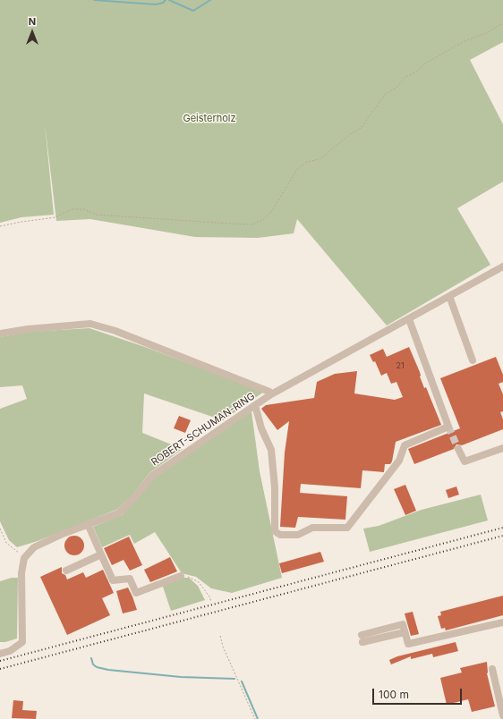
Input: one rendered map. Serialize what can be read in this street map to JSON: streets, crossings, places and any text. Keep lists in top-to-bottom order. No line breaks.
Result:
{"streets":{"street":["ROBERT-SCHUMAN-RING"]},"parks":["Geisterholz"],"house_numbers":["21"],"scale_bar":"100 m","north":"top"}
